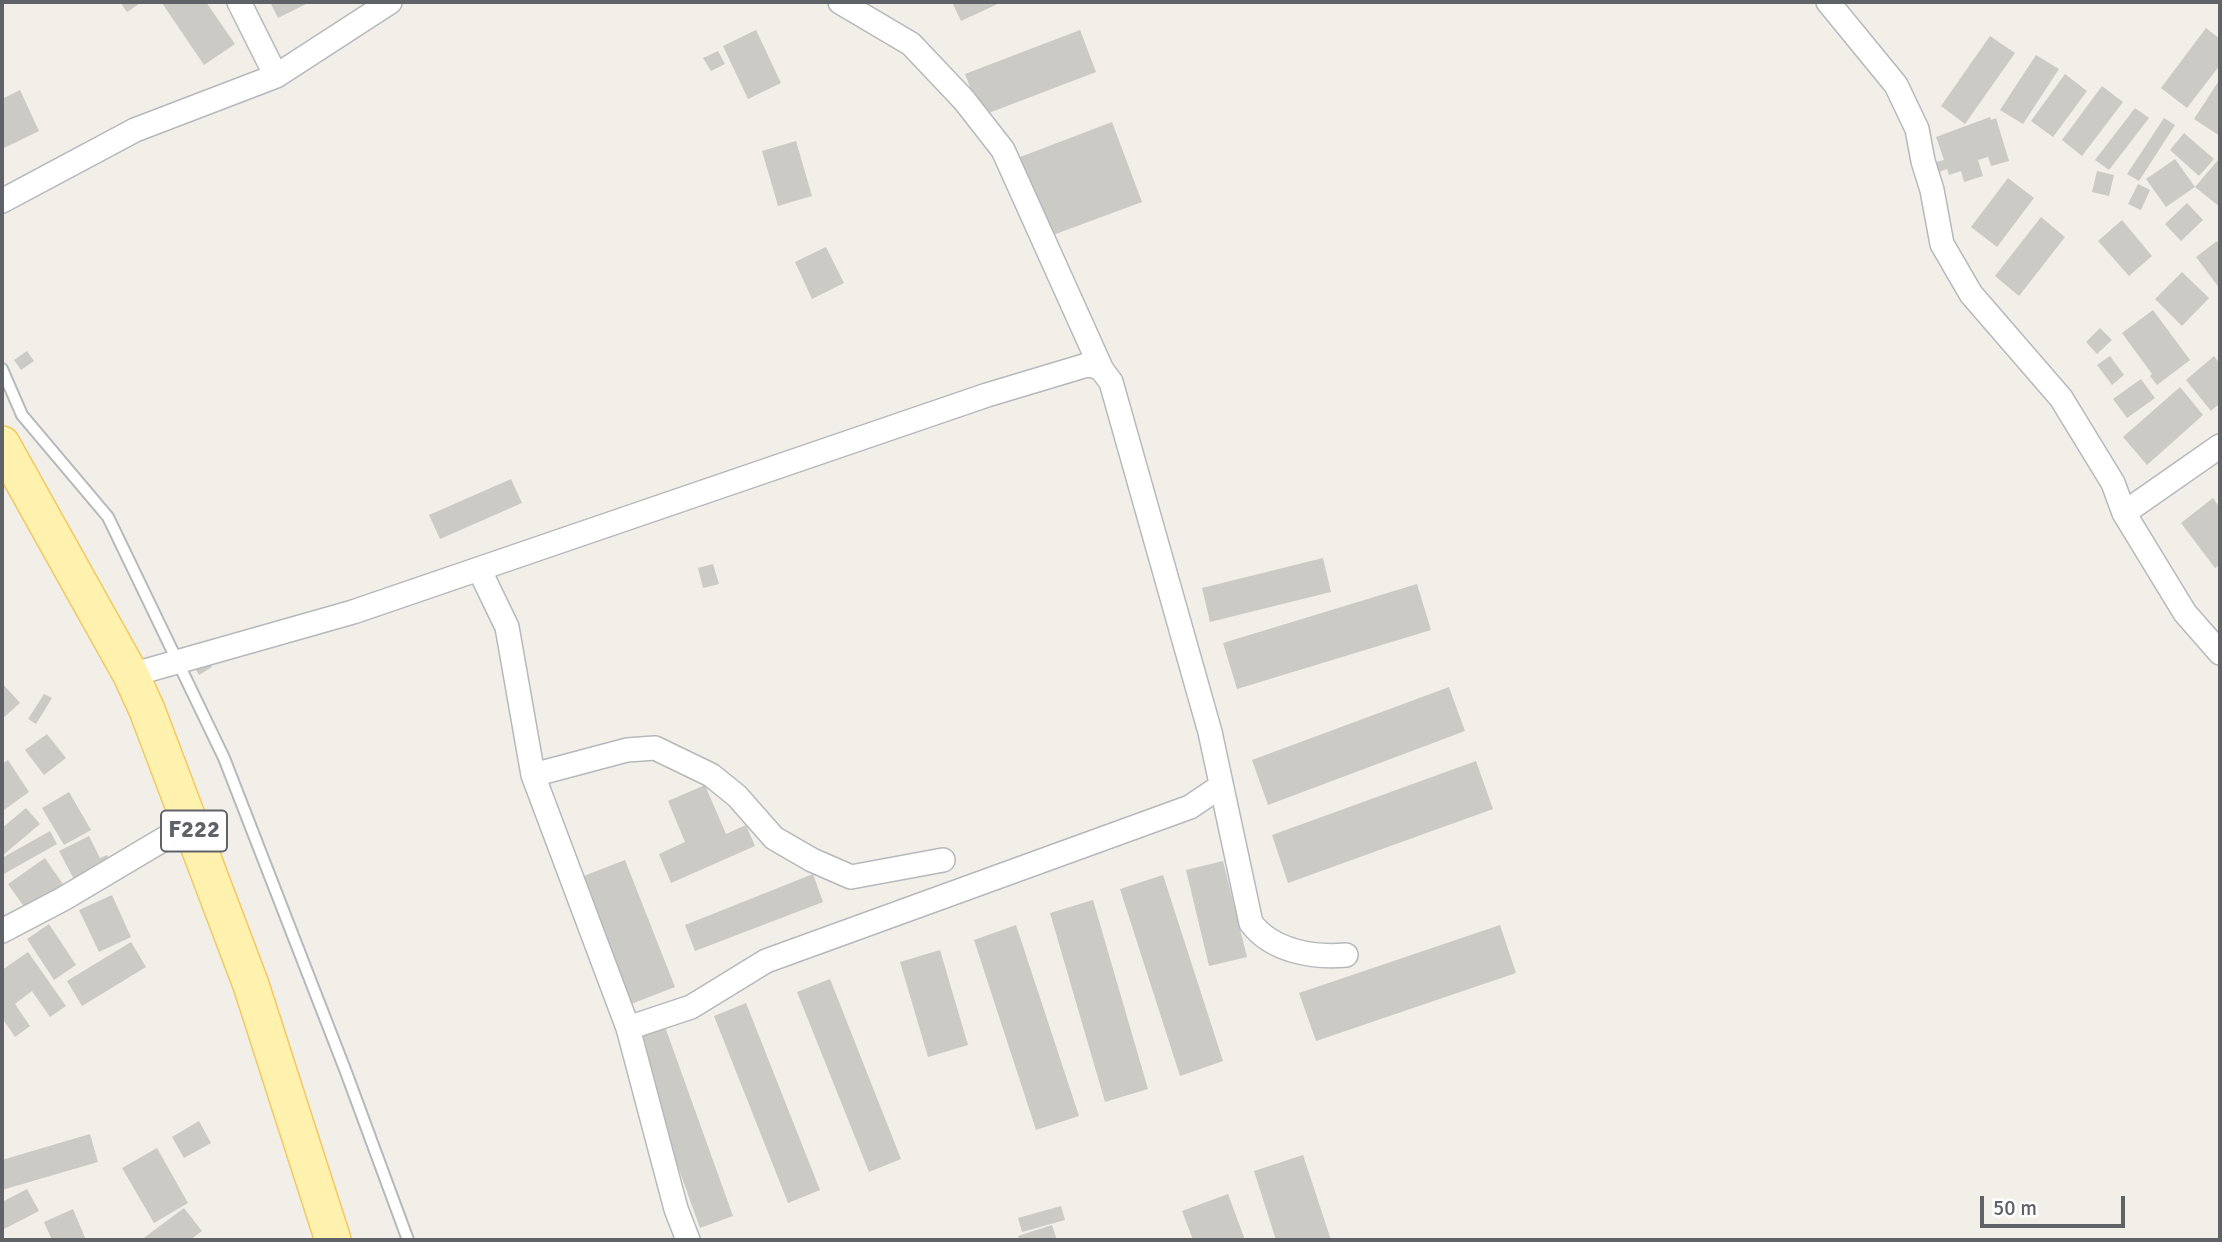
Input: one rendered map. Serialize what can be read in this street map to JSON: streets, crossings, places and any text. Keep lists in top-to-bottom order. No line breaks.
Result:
{"streets":{"main road":["F222"]},"scale_bar":"50 m"}
